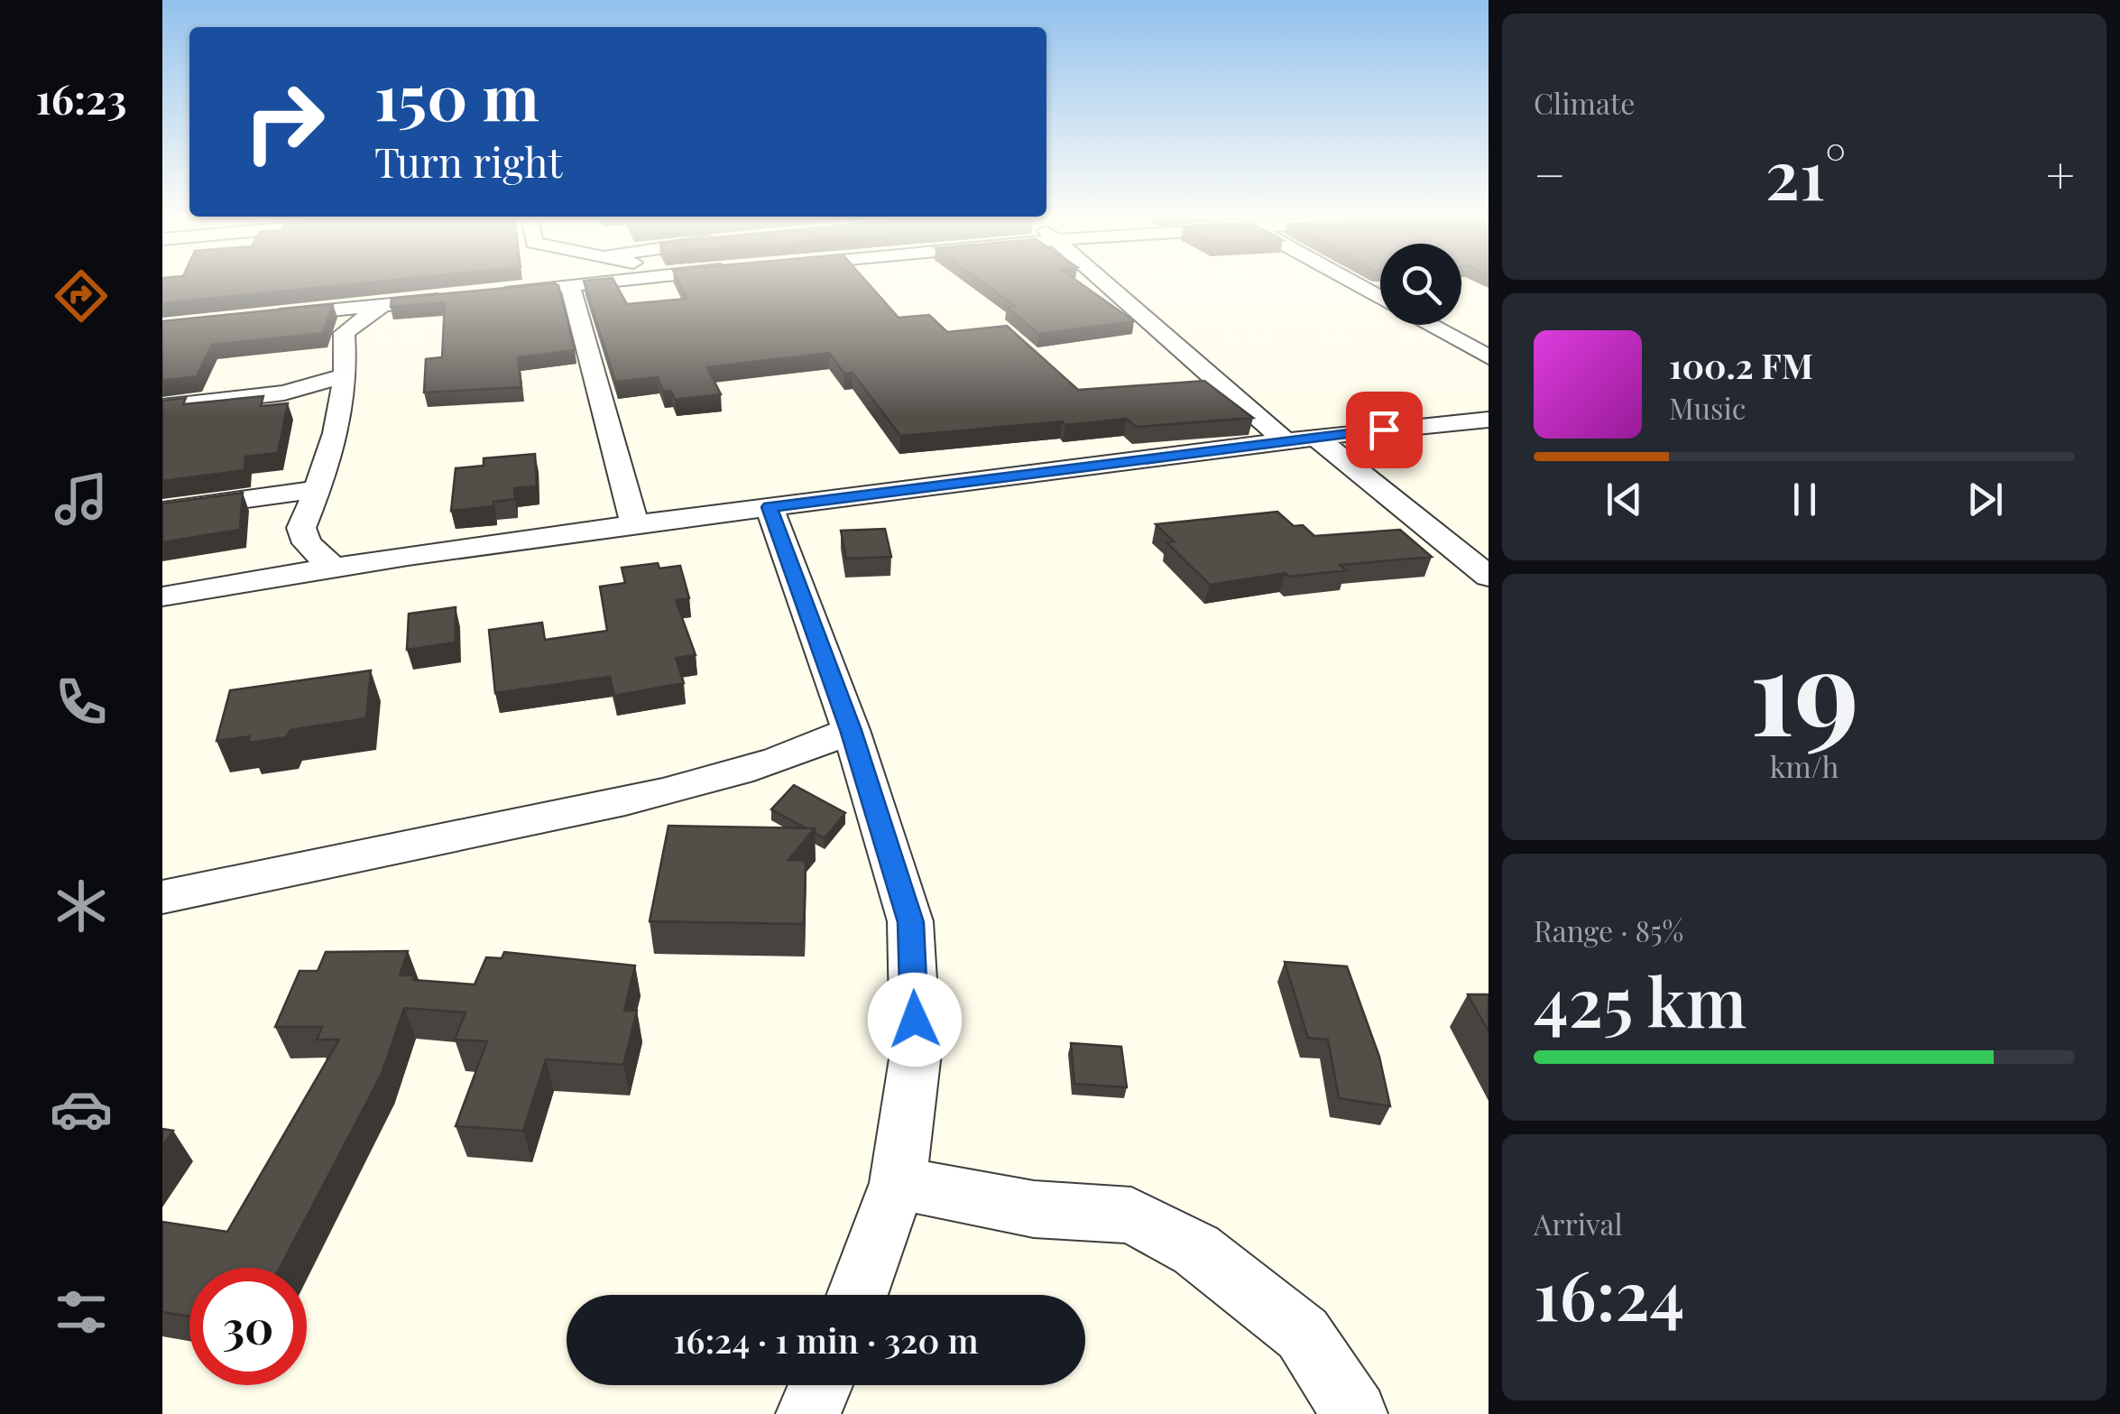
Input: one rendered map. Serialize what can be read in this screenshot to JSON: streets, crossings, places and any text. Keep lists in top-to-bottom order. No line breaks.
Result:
{"page":{"tabs":"16:23","tile":["Climate",["19","km/h"],["Range · 85%","425 km"],["Arrival","16:24"]],"turn":["150 m","Turn right"],"heat":["−","21°","+"],"song":["100.2 FM","Music"],"limit":"30","trip":"16:24 · 1 min · 320 m"}}
